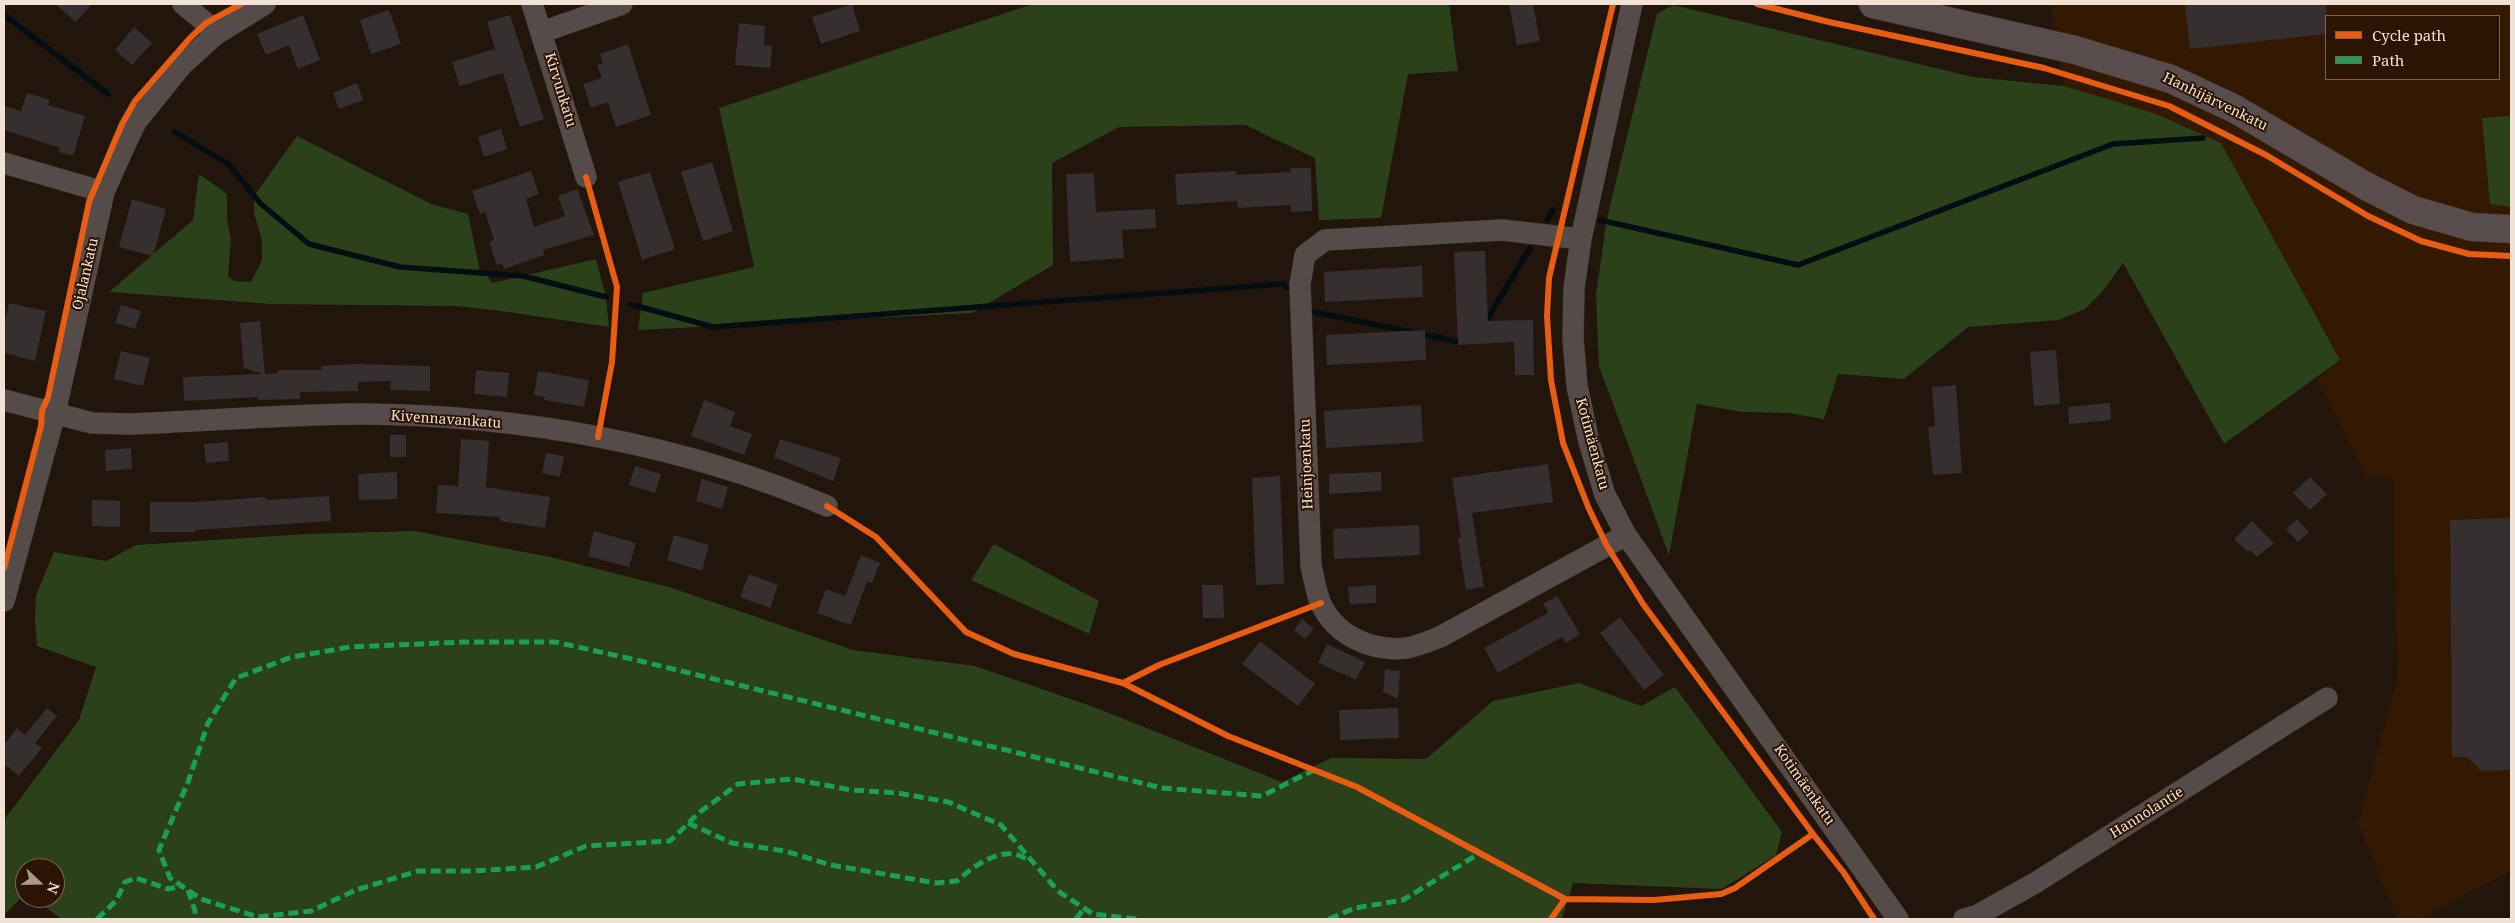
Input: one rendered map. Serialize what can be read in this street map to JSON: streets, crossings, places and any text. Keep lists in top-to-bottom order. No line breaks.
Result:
{"streets":{"street":["Kirvunkatu","Hanhijärvenkatu","Ojalankatu","Kivennavankatu","Kotimäenkatu","Heinjoenkatu","Hannolantie"]},"crossings":[["Ojalankatu","Kivennavankatu"],["Kotimäenkatu","Heinjoenkatu"]],"legend":["Cycle path","Path"],"north":"right"}
